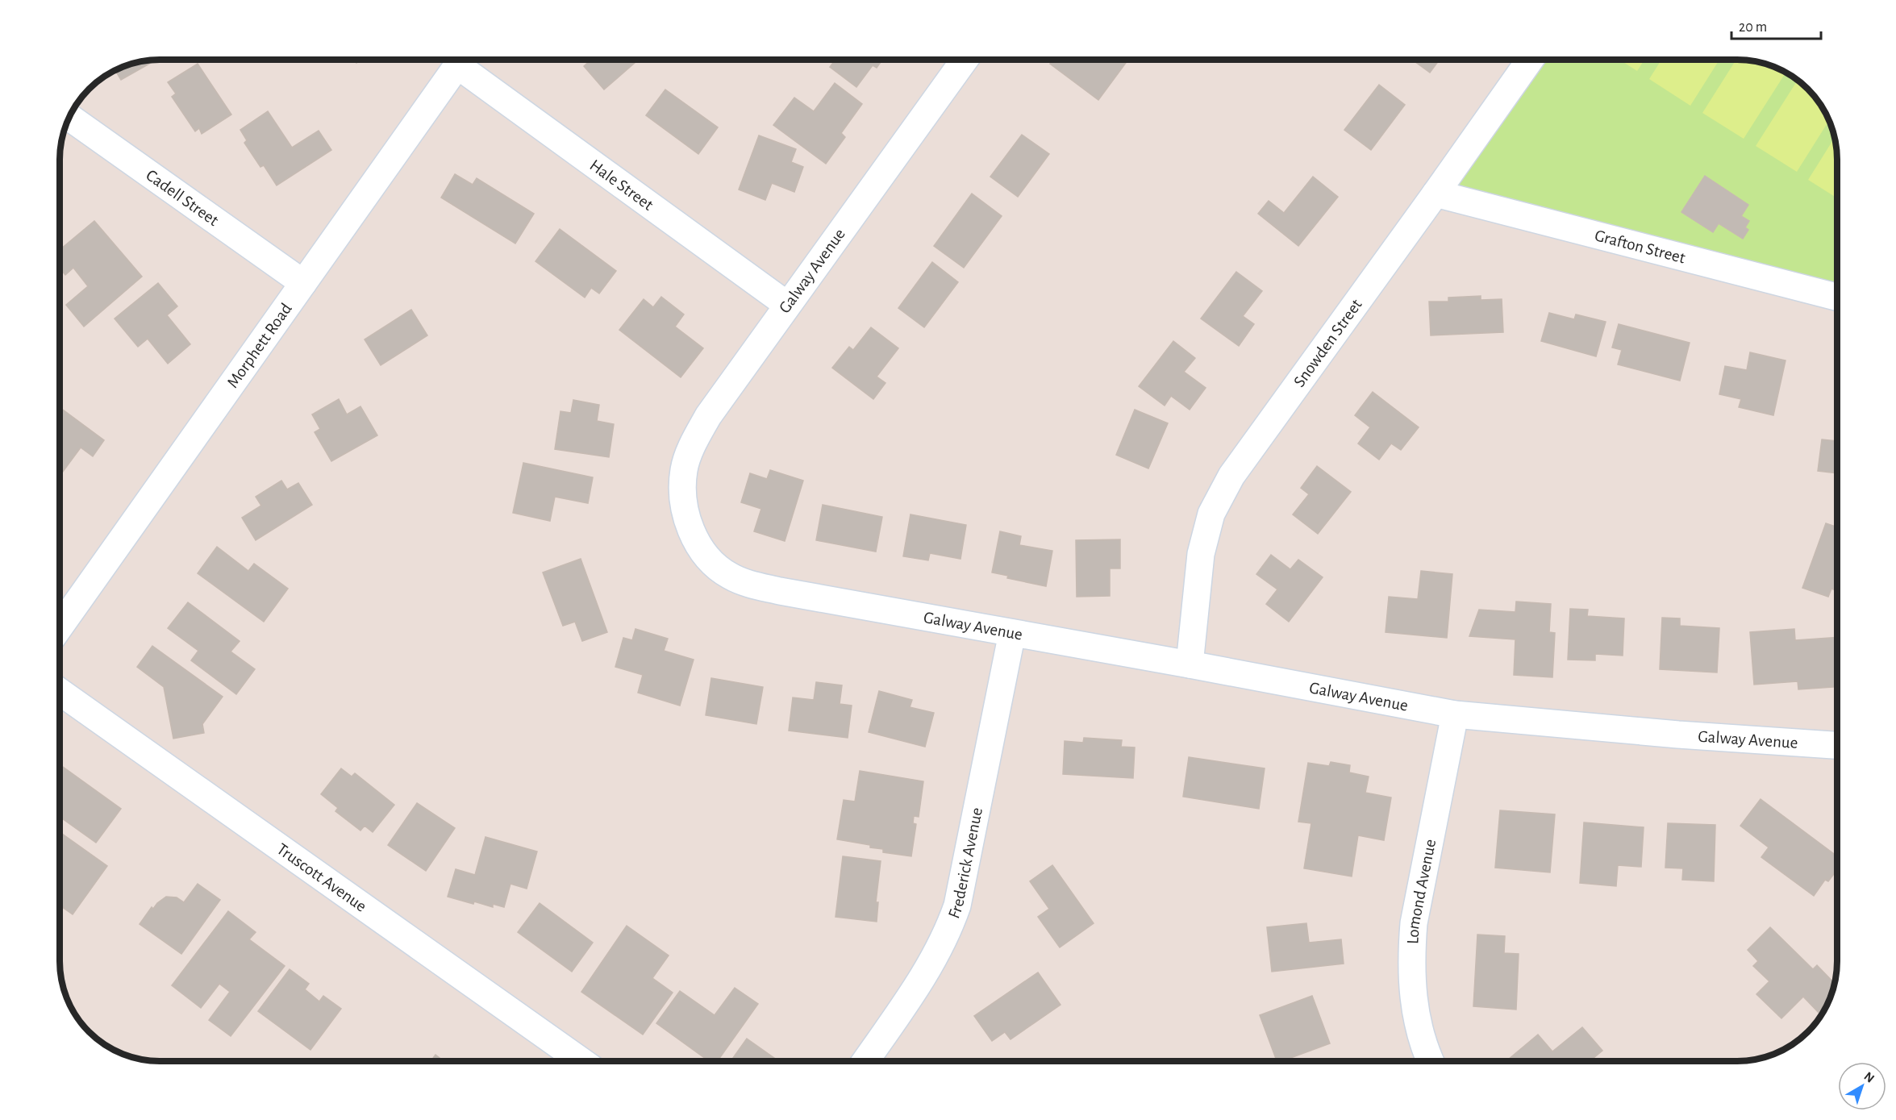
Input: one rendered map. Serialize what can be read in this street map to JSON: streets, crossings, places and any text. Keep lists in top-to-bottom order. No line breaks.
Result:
{"streets":{"street":["Hale Street","Cadell Street","Grafton Street","Galway Avenue","Snowden Street","Morphett Road","Frederick Avenue","Truscott Avenue","Lomond Avenue"]},"crossings":[["Hale Street","Galway Avenue"],["Cadell Street","Morphett Road"],["Grafton Street","Snowden Street"],["Galway Avenue","Snowden Street"],["Galway Avenue","Frederick Avenue"],["Galway Avenue","Lomond Avenue"]],"scale_bar":"20 m","north":"top right"}
